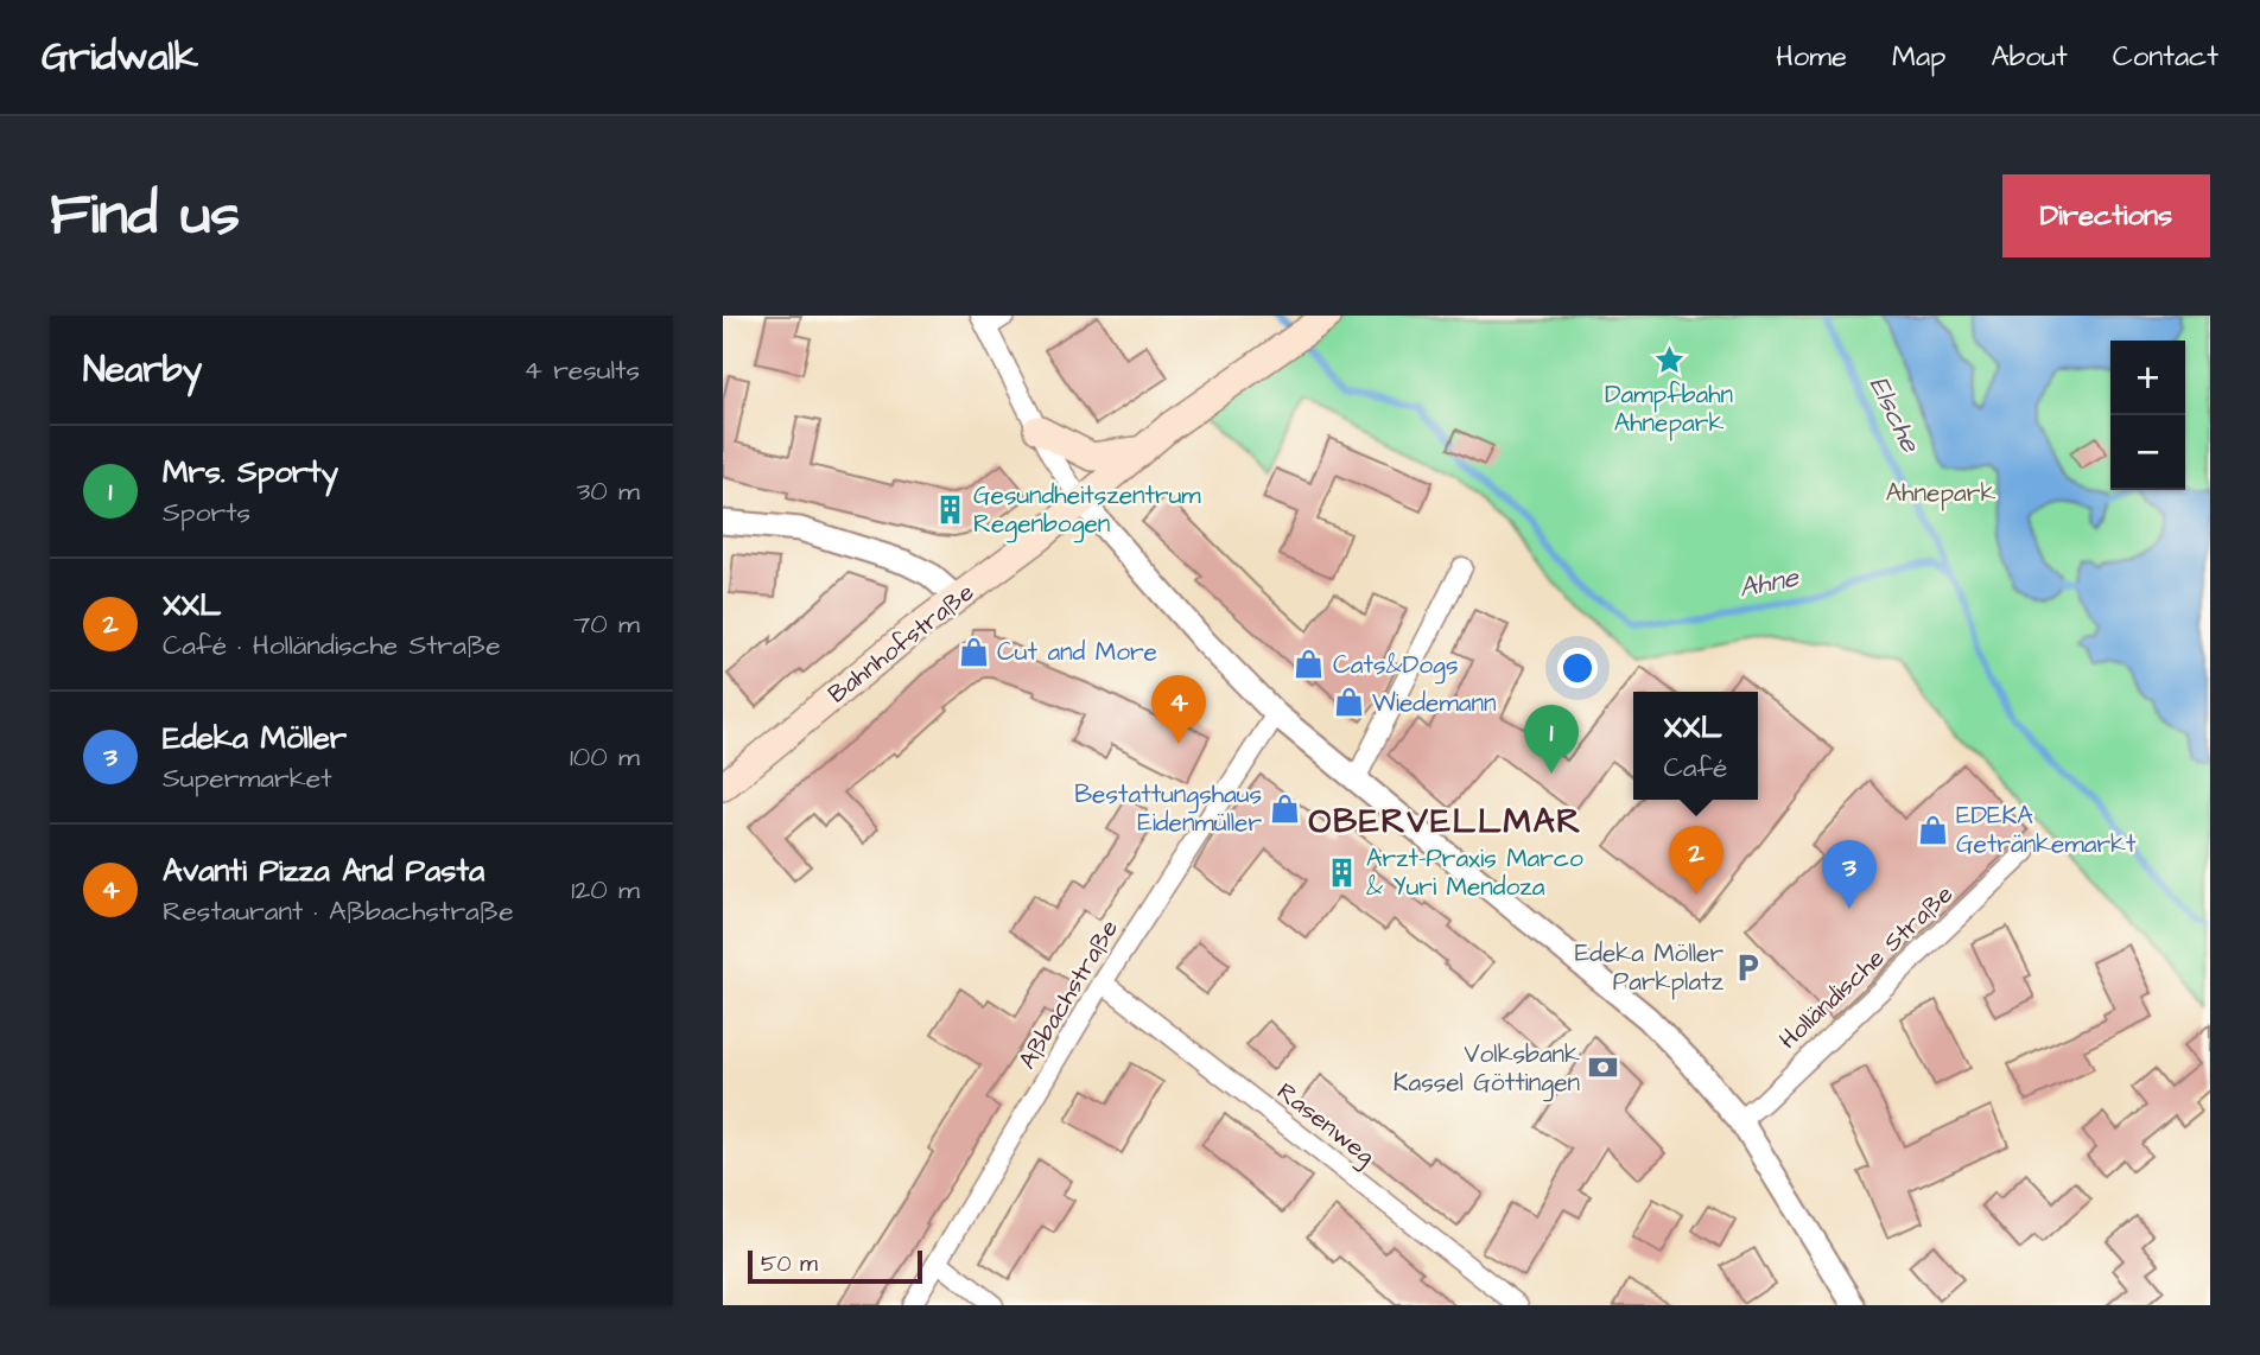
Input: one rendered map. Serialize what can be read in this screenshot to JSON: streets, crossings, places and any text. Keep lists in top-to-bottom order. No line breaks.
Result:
{"streets":{"main road":["Bahnhofstraße"],"street":["Holländische Straße","Aßbachstraße","Rasenweg"]},"crossings":[["Aßbachstraße","Rasenweg"]],"districts":["OBERVELLMAR"],"water":["Elsche","Ahne"],"parks":["Ahnepark"],"places":{"place":["Dampfbahn Ahnepark"],"building":["Gesundheitszentrum Regenbogen","Arzt-Praxis Marco & Yuri Mendoza"],"shop":["Cut and More","Cats&Dogs","Wiedemann","Bestattungshaus Eidenmüller","EDEKA Getränkemarkt"],"parking":["Edeka Möller Parkplatz"],"bank":["Volksbank Kassel Göttingen"]},"scale_bar":"50 m","page":{"header":"Gridwalk","nav":["Home","Map","About","Contact"],"buttons":"Directions","title":"Find us","heading":["Nearby","4 results"],"map_buttons":["+","−"],"list":[{"mark":"1","name":"Mrs. Sporty","note":"Sports","value":"30 m"},{"mark":"2","name":"XXL","note":"Café · Holländische Straße","value":"70 m"},{"mark":"3","name":"Edeka Möller","note":"Supermarket","value":"100 m"},{"mark":"4","name":"Avanti Pizza And Pasta","note":"Restaurant · Aßbachstraße","value":"120 m"}],"pins":["4","1","2","3"],"popup":["XXL","Café"],"scale":"50 m"}}
